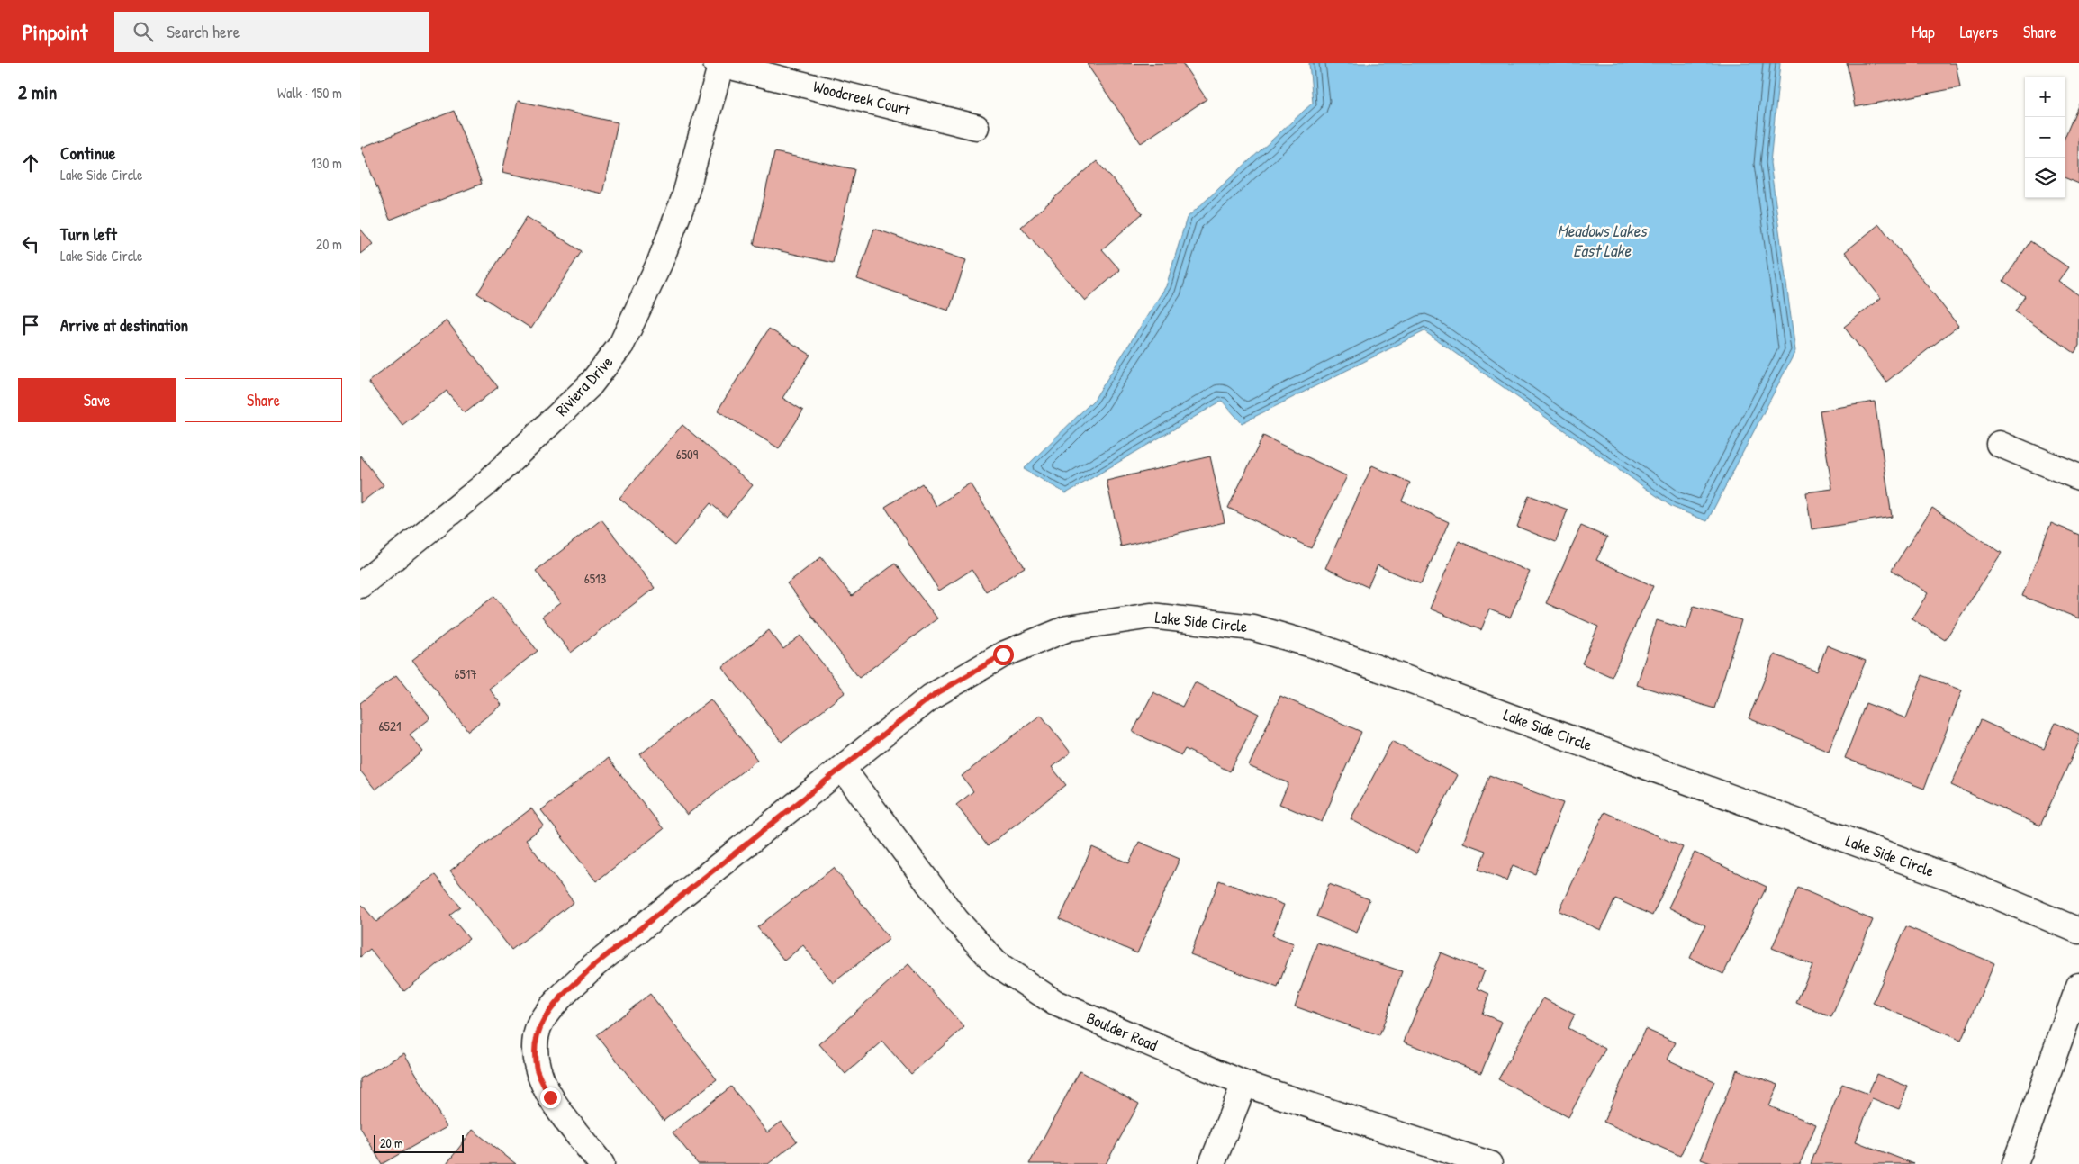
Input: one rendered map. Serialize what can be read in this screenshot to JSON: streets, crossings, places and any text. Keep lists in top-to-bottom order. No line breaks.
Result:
{"streets":{"street":["Woodcreek Court","Riviera Drive","Lake Side Circle","Boulder Road"]},"crossings":[["Woodcreek Court","Riviera Drive"],["Lake Side Circle","Boulder Road"]],"water":["Meadows Lakes East Lake"],"house_numbers":["6509","6513","6517","6521"],"scale_bar":"20 m","page":{"header":"Pinpoint","search":"Search here","nav":["Map","Layers","Share"],"heading":["2 min","Walk · 150 m"],"map_buttons":["+","−"],"list":[["Continue","Lake Side Circle","130 m"],["Turn left","Lake Side Circle","20 m"],"Arrive at destination"],"buttons":["Save","Share"],"scale":"20 m"}}
